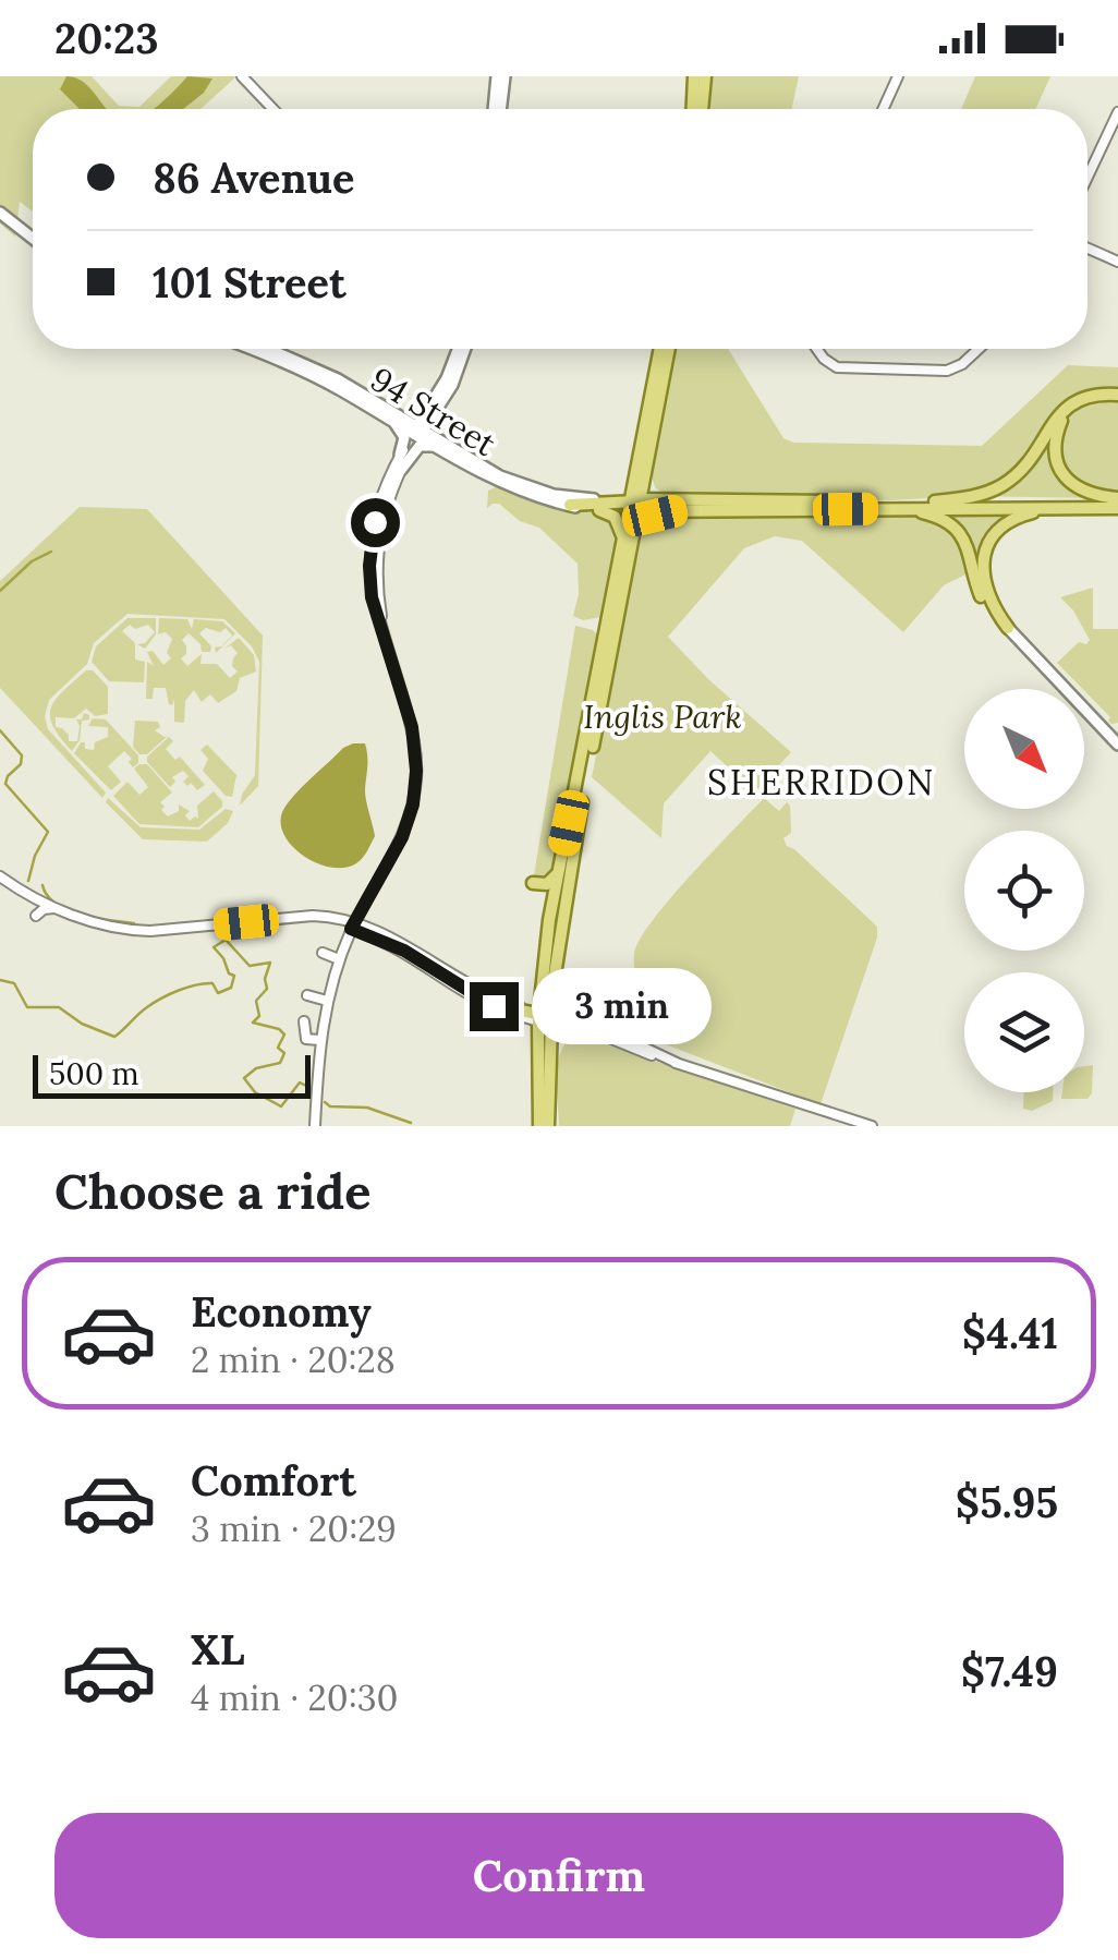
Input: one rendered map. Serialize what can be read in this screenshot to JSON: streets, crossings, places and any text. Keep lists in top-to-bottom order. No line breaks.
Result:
{"streets":{"main road":["94 Street"]},"districts":["SHERRIDON"],"parks":["Inglis Park"],"scale_bar":"500 m","north":"bottom right","page":{"status":"20:23","banner":["86 Avenue","101 Street"],"bubble":"3 min","scale":"500 m","heading":"Choose a ride","list":[{"name":"Economy","note":"2 min · 20:28","value":"$4.41"},{"name":"Comfort","note":"3 min · 20:29","value":"$5.95"},{"name":"XL","note":"4 min · 20:30","value":"$7.49"}],"buttons":"Confirm"}}
